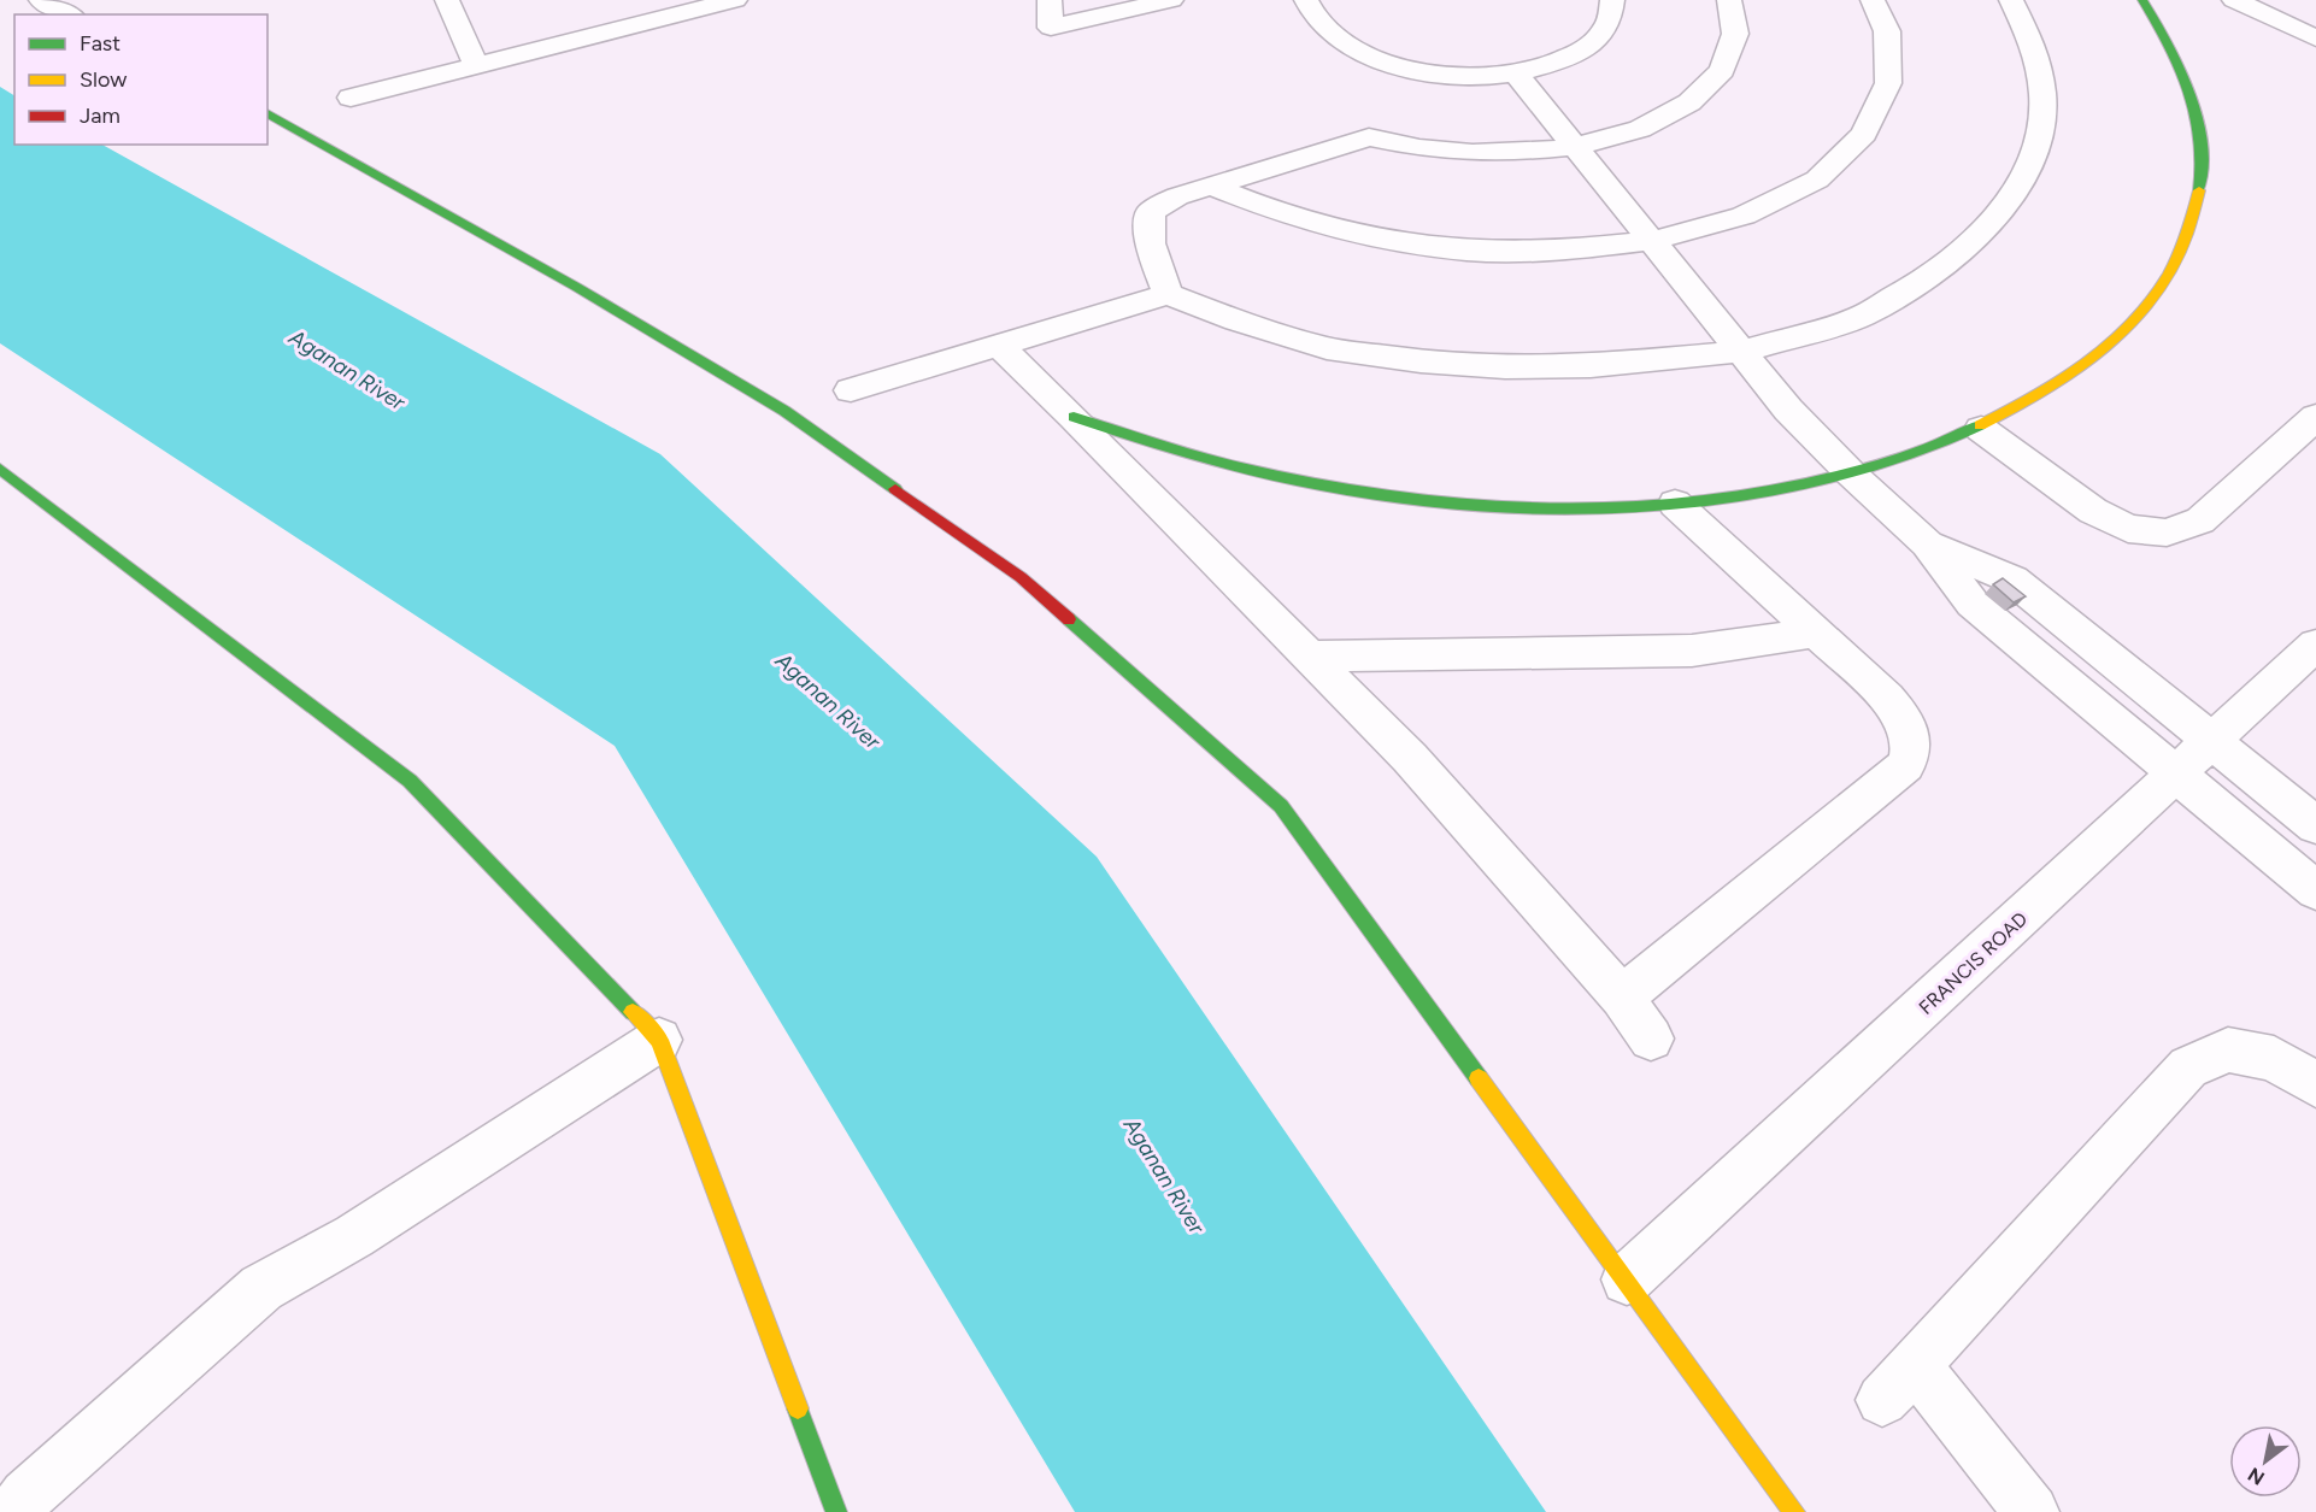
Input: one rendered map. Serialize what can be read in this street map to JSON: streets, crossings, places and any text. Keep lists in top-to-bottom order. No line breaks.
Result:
{"streets":{"street":["FRANCIS ROAD"]},"water":["Aganan River"],"legend":["Fast","Slow","Jam"],"north":"bottom left"}
